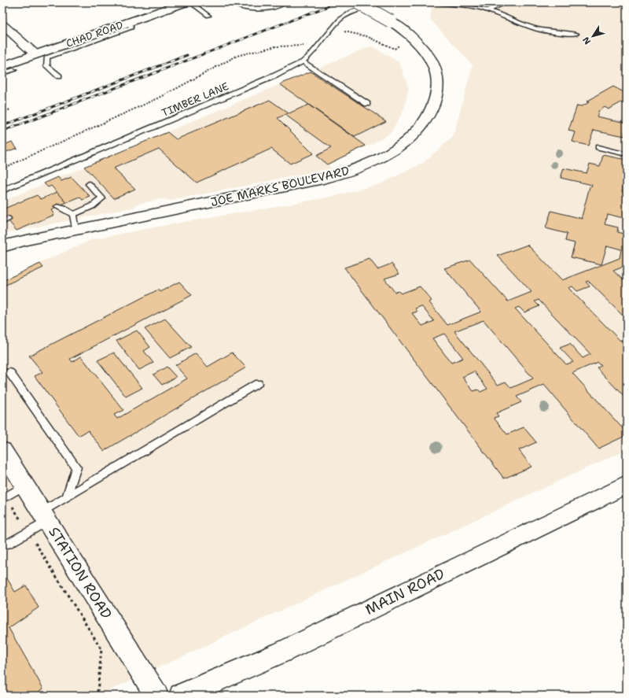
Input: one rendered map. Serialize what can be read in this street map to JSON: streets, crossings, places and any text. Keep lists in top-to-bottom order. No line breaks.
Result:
{"streets":{"main road":["CHAD ROAD","JOE MARKS BOULEVARD","STATION ROAD","MAIN ROAD"],"lane":["TIMBER LANE"]},"north":"bottom left"}
